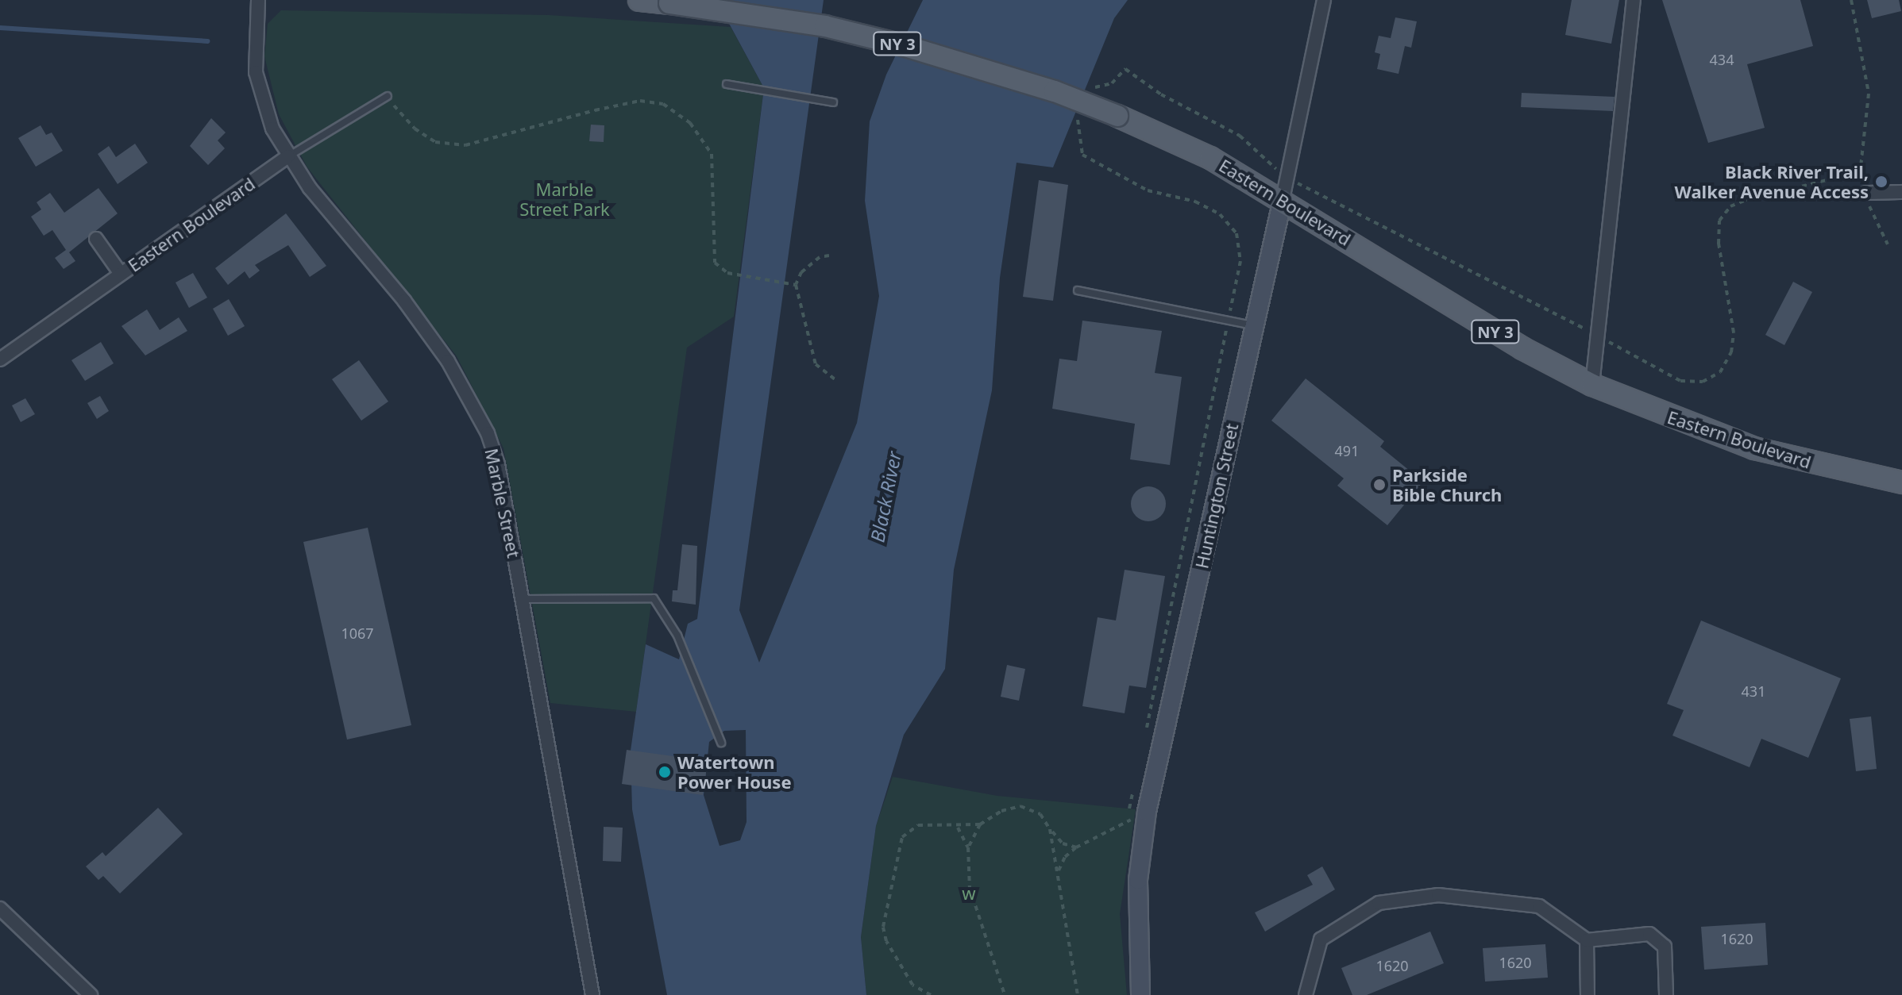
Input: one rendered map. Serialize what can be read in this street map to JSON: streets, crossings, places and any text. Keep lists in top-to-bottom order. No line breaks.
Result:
{"streets":{"main road":["NY 3","Eastern Boulevard"],"street":["Huntington Street","Marble Street"]},"crossings":[["Eastern Boulevard","Huntington Street"],["Eastern Boulevard","Marble Street"]],"water":["Black River"],"parks":["Marble Street Park","w"],"places":["Black River Trail, Walker Avenue Access","Parkside Bible Church","Watertown Power House"],"house_numbers":["434","491","1067","431","1620","1620","1620"]}
